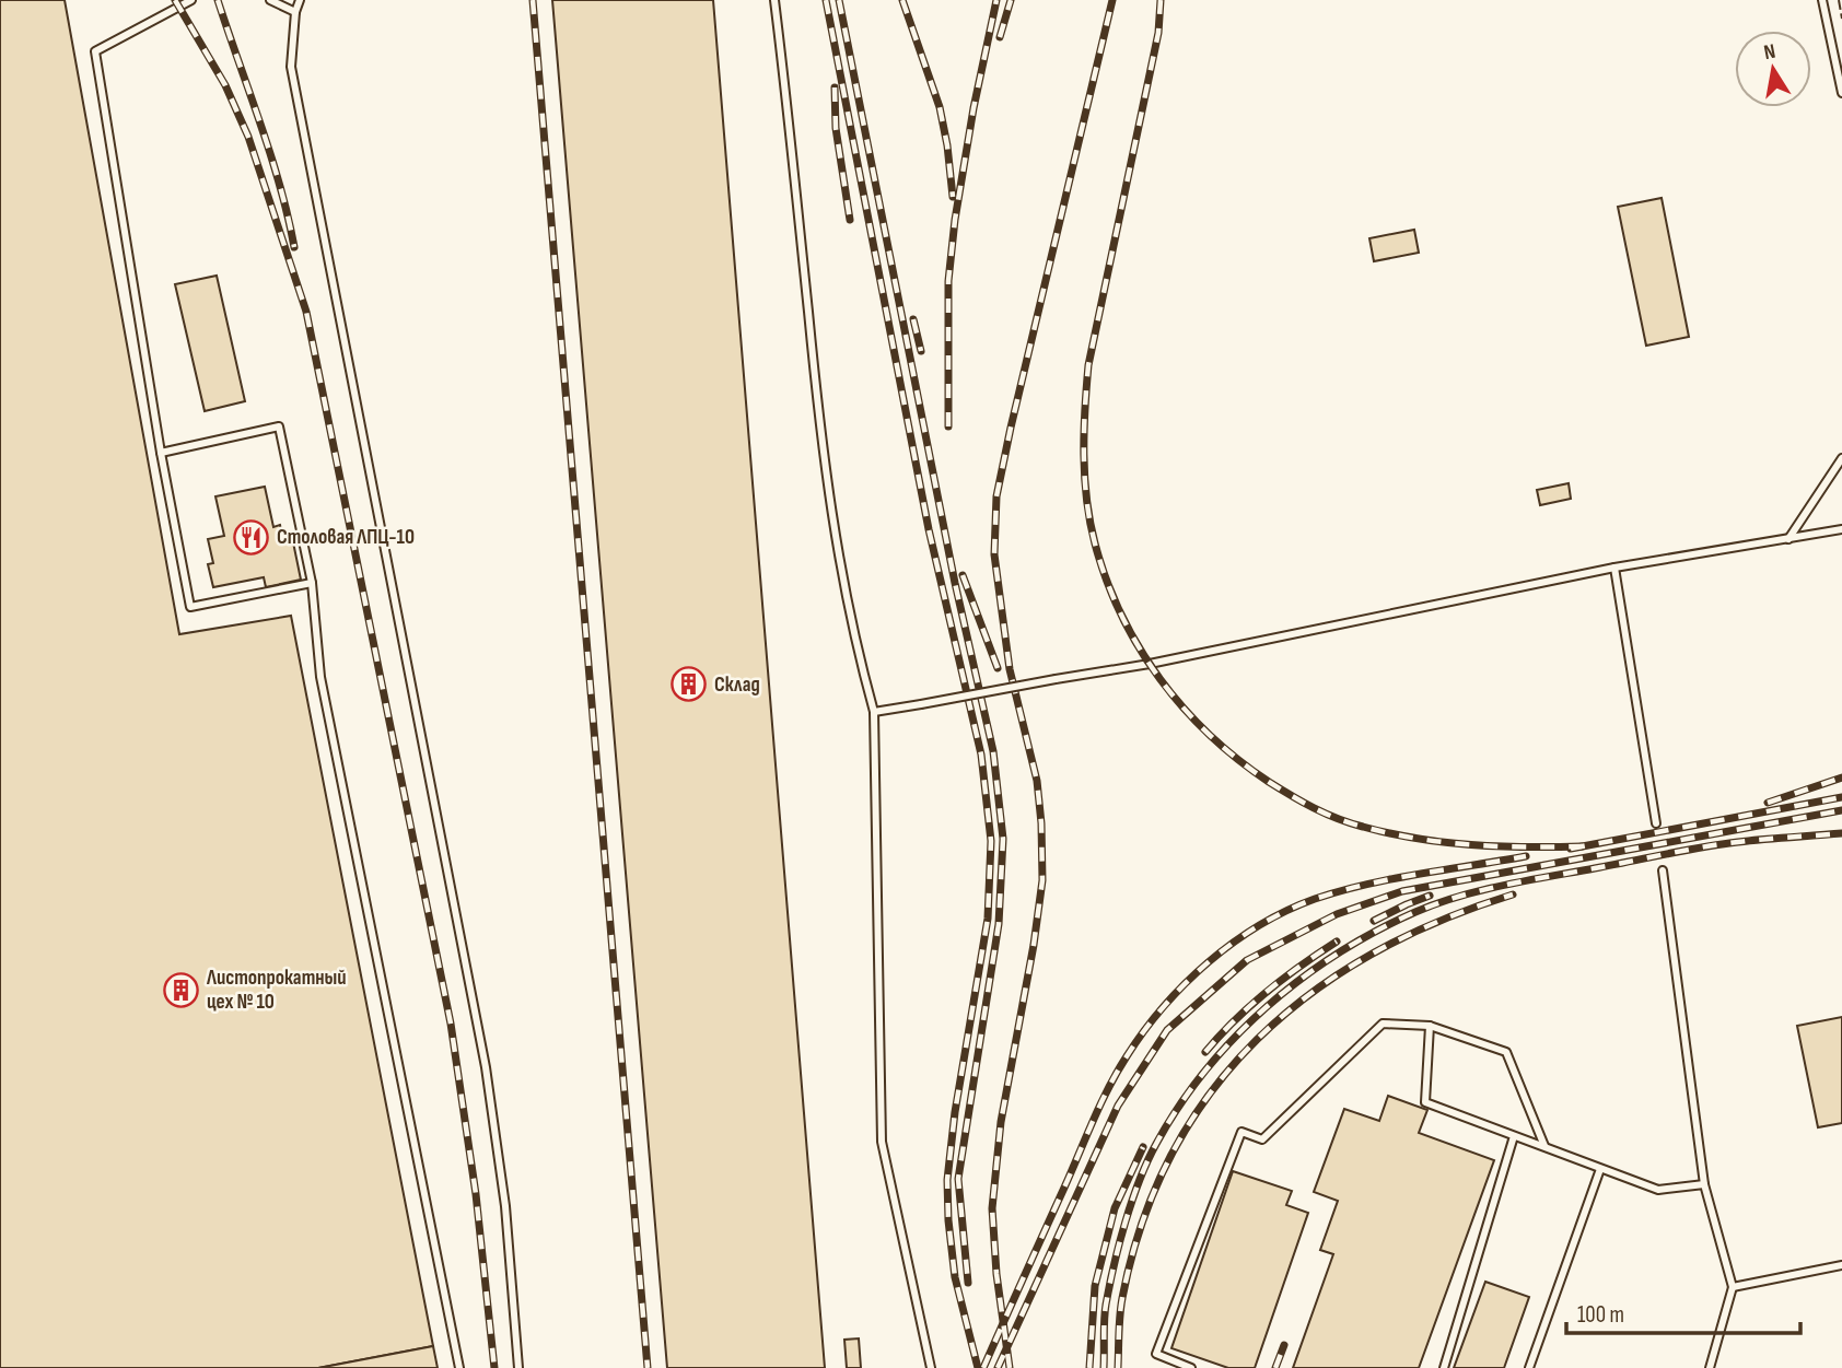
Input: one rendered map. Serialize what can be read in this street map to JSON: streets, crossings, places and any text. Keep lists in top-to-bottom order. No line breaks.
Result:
{"places":{"restaurant":["Столовая ЛПЦ-10"],"building":["Склад","Листопрокатный цех № 10"]},"scale_bar":"100 m","north":"top"}
